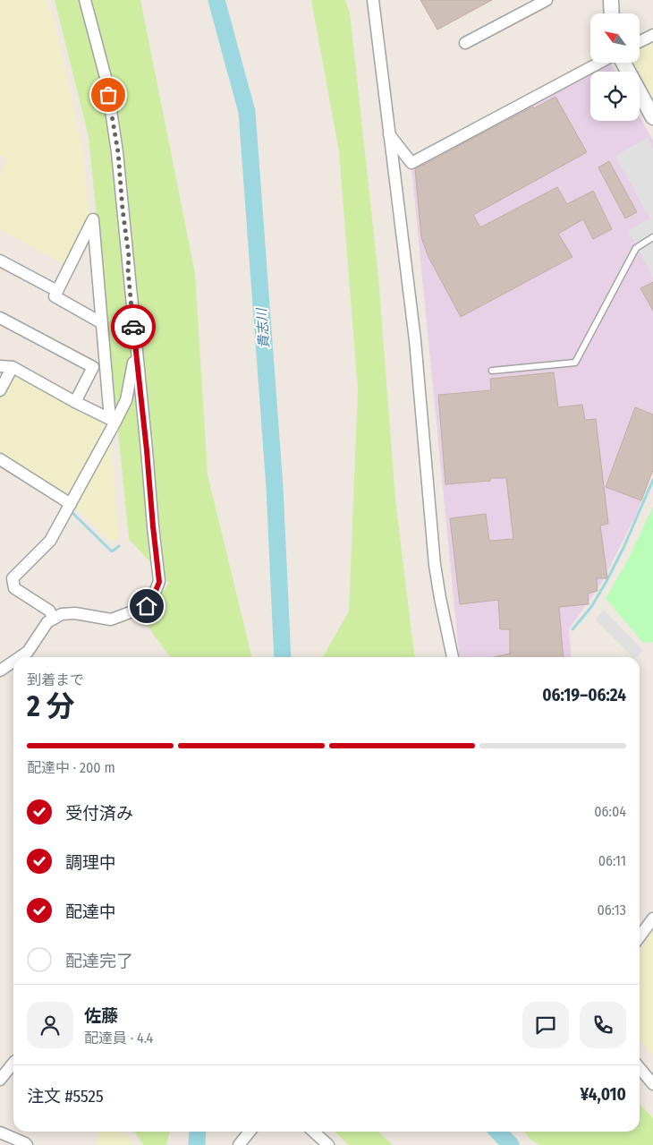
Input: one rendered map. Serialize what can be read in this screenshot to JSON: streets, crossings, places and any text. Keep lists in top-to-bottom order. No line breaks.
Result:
{"water":["貴志川"],"north":"top left","page":{"heading":["2 分","到着まで","06:19–06:24"],"panel":["佐藤","配達員 · 4.4","注文 #5525","¥4,010"],"bar":"配達中 · 200 m","list":[["受付済み","06:04"],["調理中","06:11"],["配達中","06:13"],"配達完了"]}}
